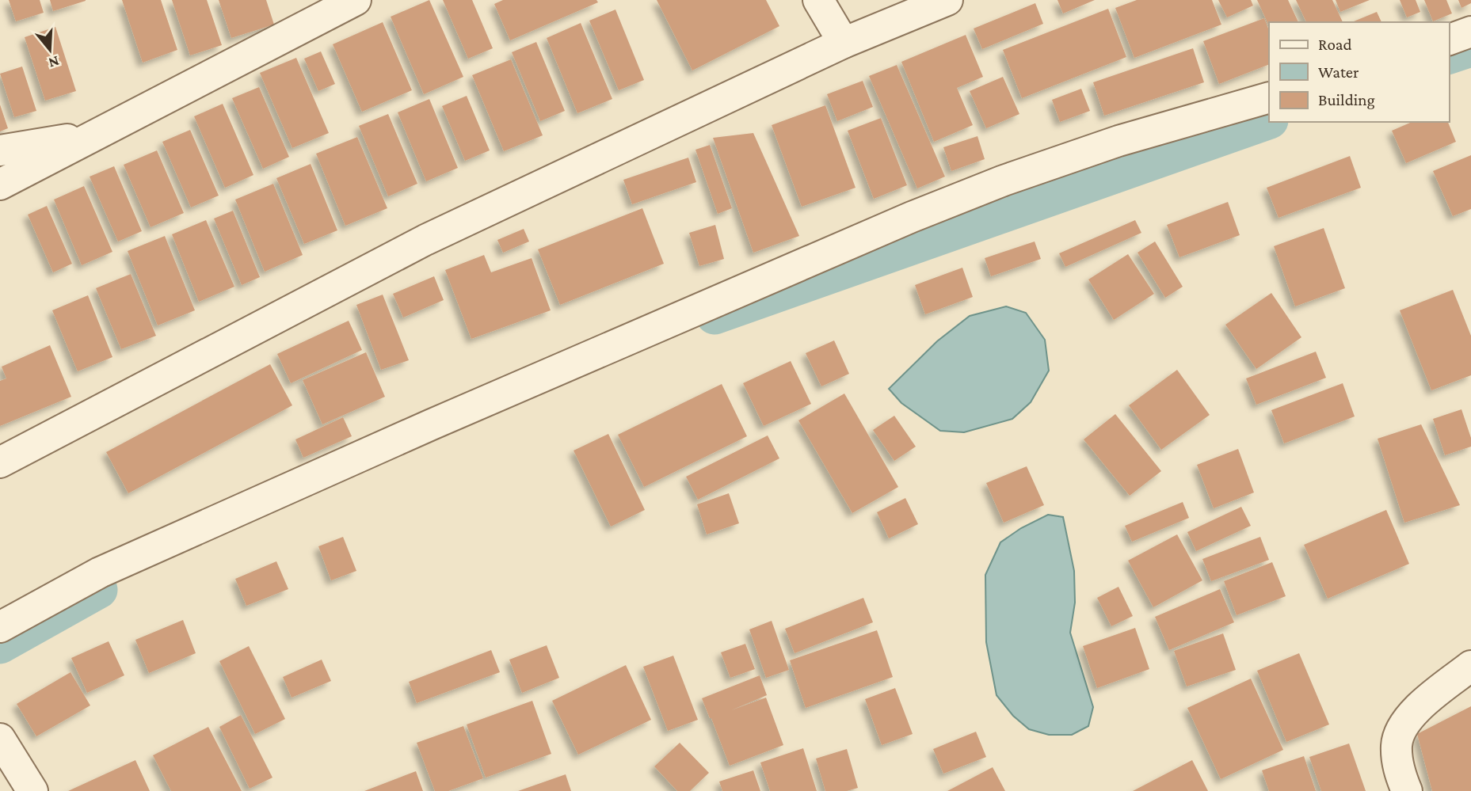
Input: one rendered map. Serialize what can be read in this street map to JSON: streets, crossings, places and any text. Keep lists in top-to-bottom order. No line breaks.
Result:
{"legend":["Road","Water","Building"],"north":"bottom"}
